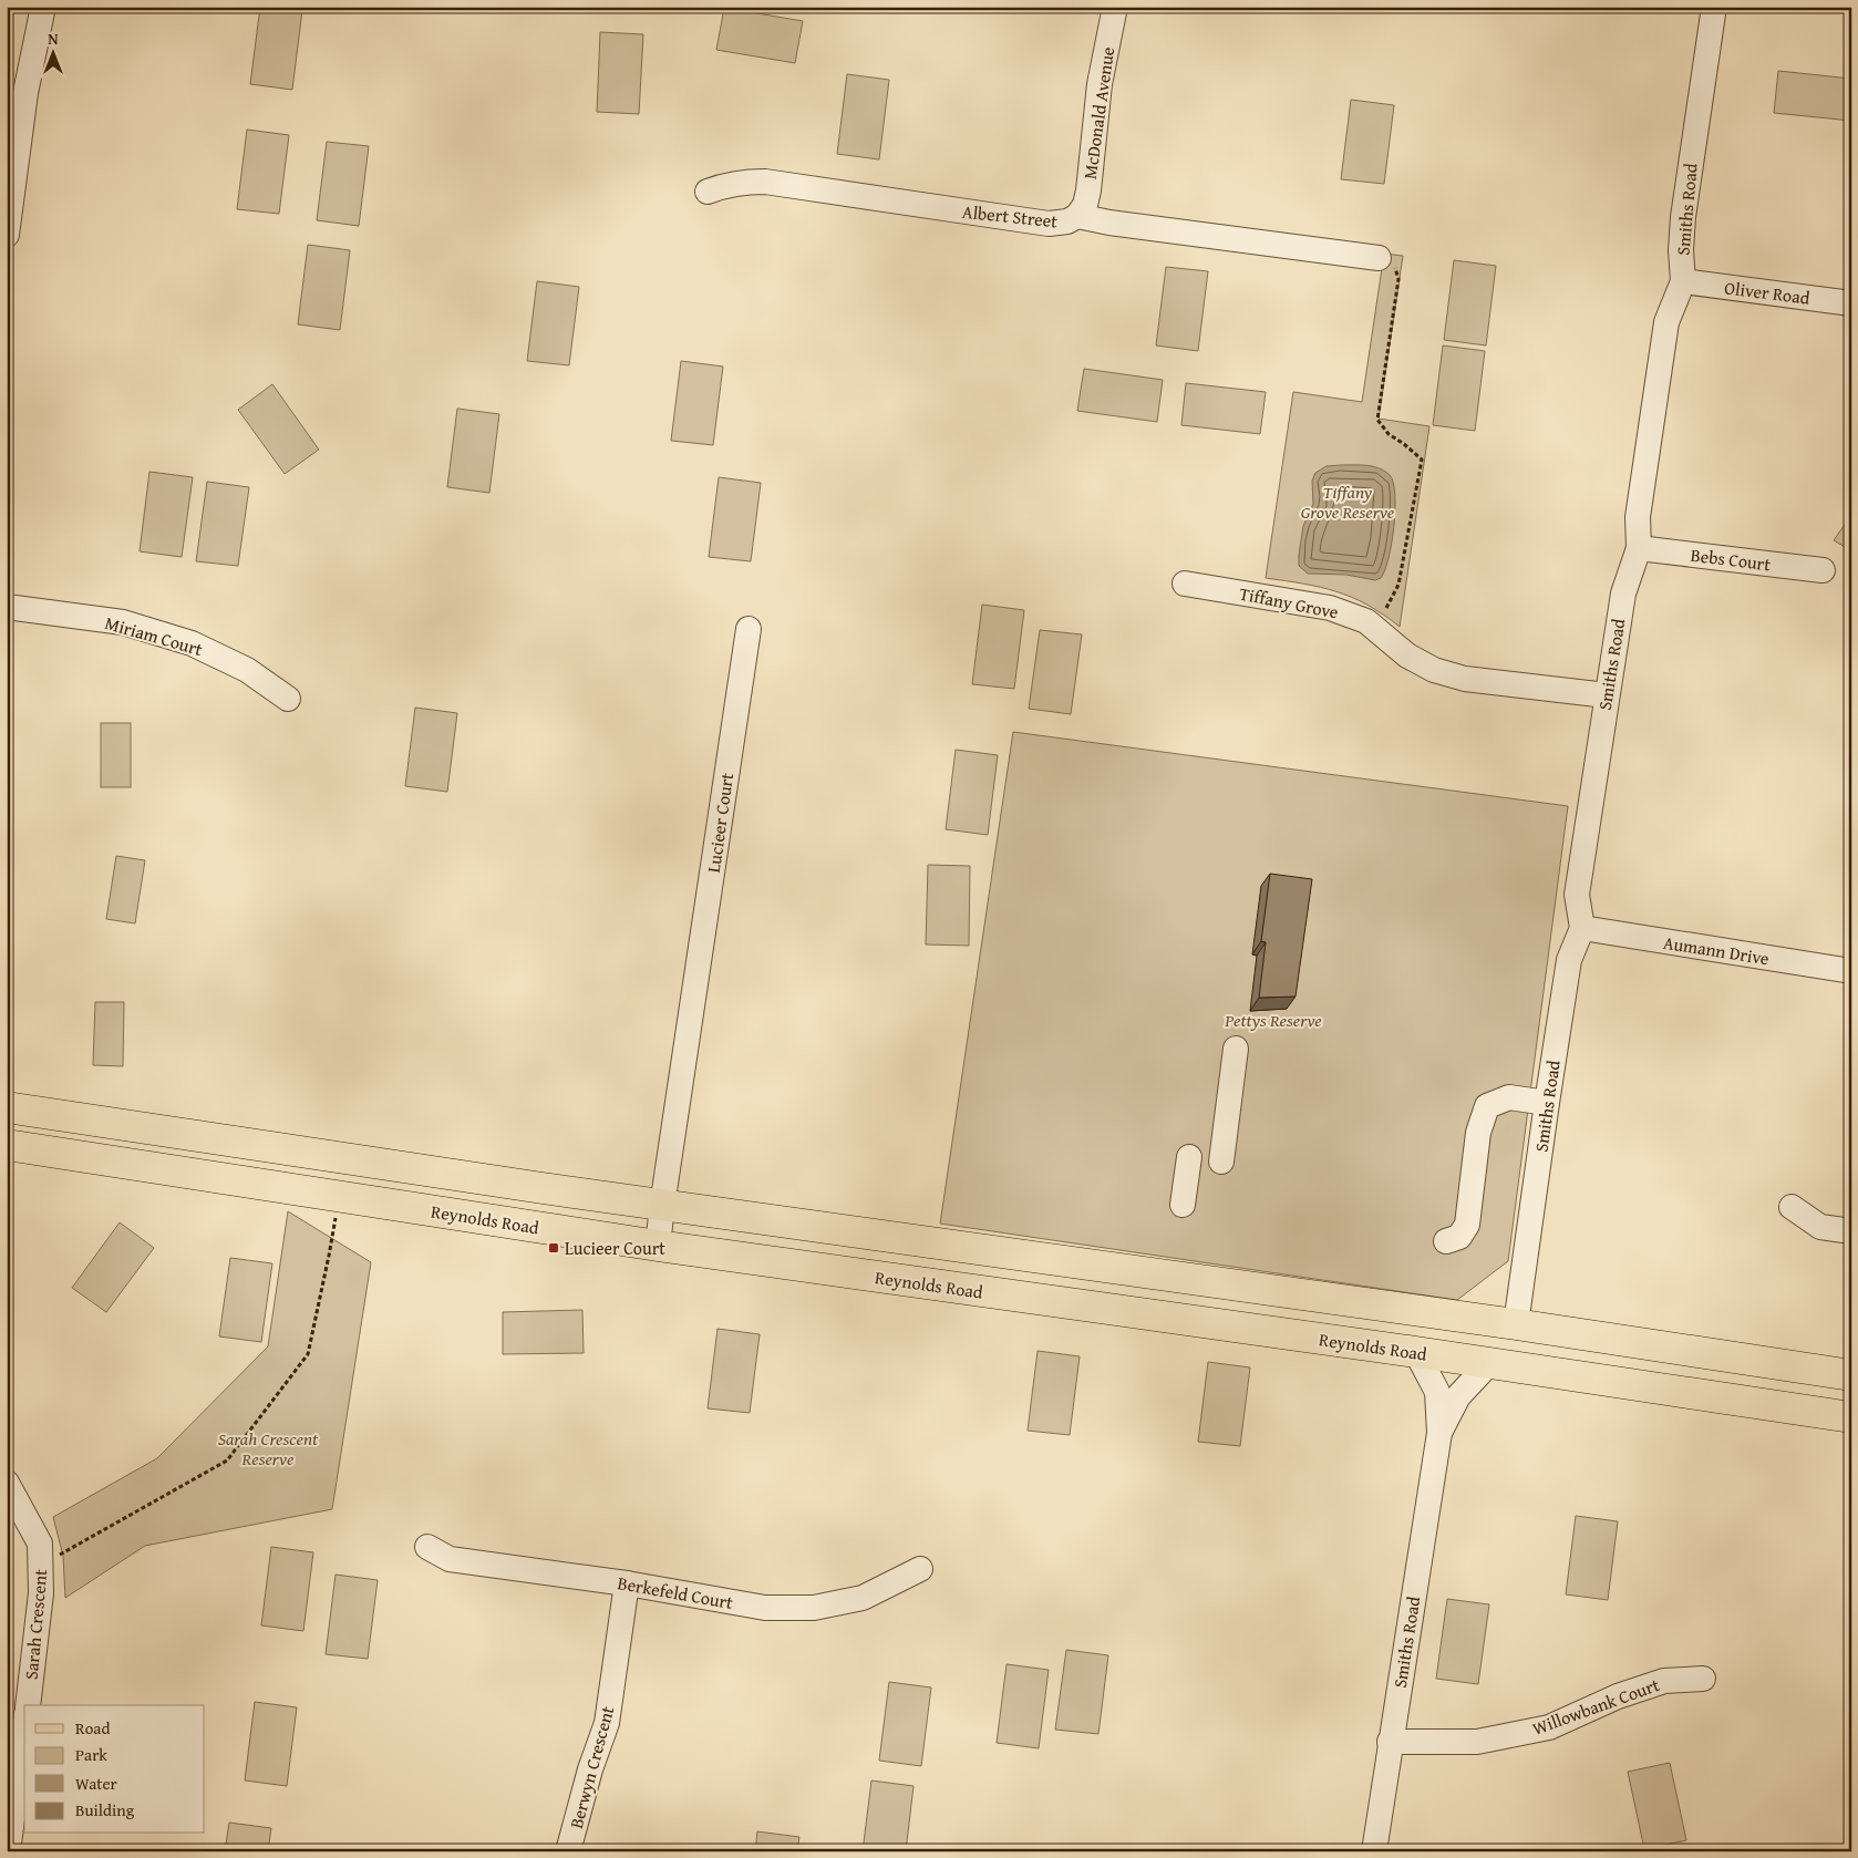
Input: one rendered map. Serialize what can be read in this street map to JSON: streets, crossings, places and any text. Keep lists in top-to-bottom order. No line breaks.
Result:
{"streets":{"main road":["Reynolds Road"],"street":["McDonald Avenue","Smiths Road","Albert Street","Oliver Road","Bebs Court","Tiffany Grove","Miriam Court","Lucieer Court","Aumann Drive","Berkefeld Court","Sarah Crescent","Willowbank Court","Berwyn Crescent"]},"crossings":[["McDonald Avenue","Albert Street"],["Smiths Road","Oliver Road"],["Smiths Road","Bebs Court"],["Smiths Road","Tiffany Grove"],["Smiths Road","Aumann Drive"],["Smiths Road","Reynolds Road"],["Smiths Road","Willowbank Court"],["Lucieer Court","Reynolds Road"],["Berkefeld Court","Berwyn Crescent"]],"parks":["Tiffany Grove Reserve","Pettys Reserve","Sarah Crescent Reserve"],"places":{"transit":["Lucieer Court"]},"legend":["Road","Park","Water","Building"],"north":"top"}
